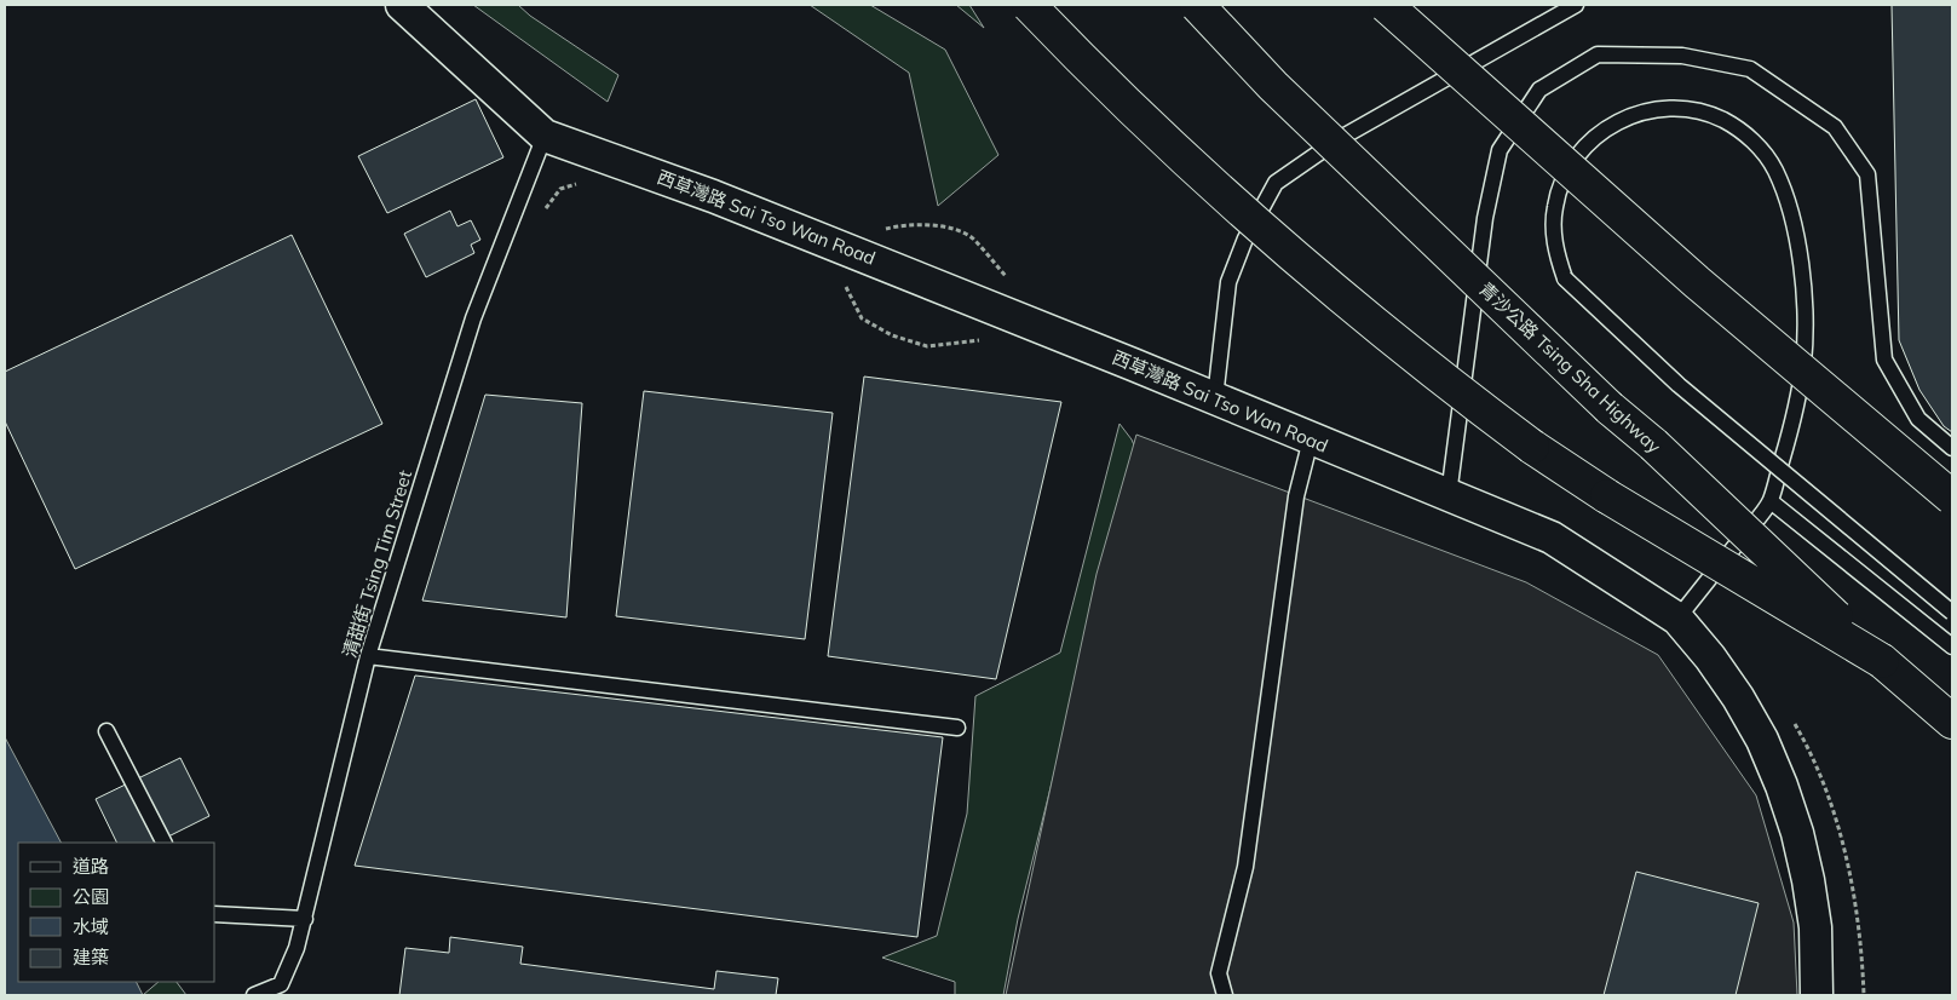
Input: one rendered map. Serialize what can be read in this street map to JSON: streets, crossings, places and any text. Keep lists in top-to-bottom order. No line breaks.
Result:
{"streets":{"highway":["青沙公路 Tsing Sha Highway"],"street":["西草灣路 Sai Tso Wan Road"],"lane":["清甜街 Tsing Tim Street"]},"crossings":[["西草灣路 Sai Tso Wan Road","清甜街 Tsing Tim Street"]],"legend":["道路","公園","水域","建築"]}
